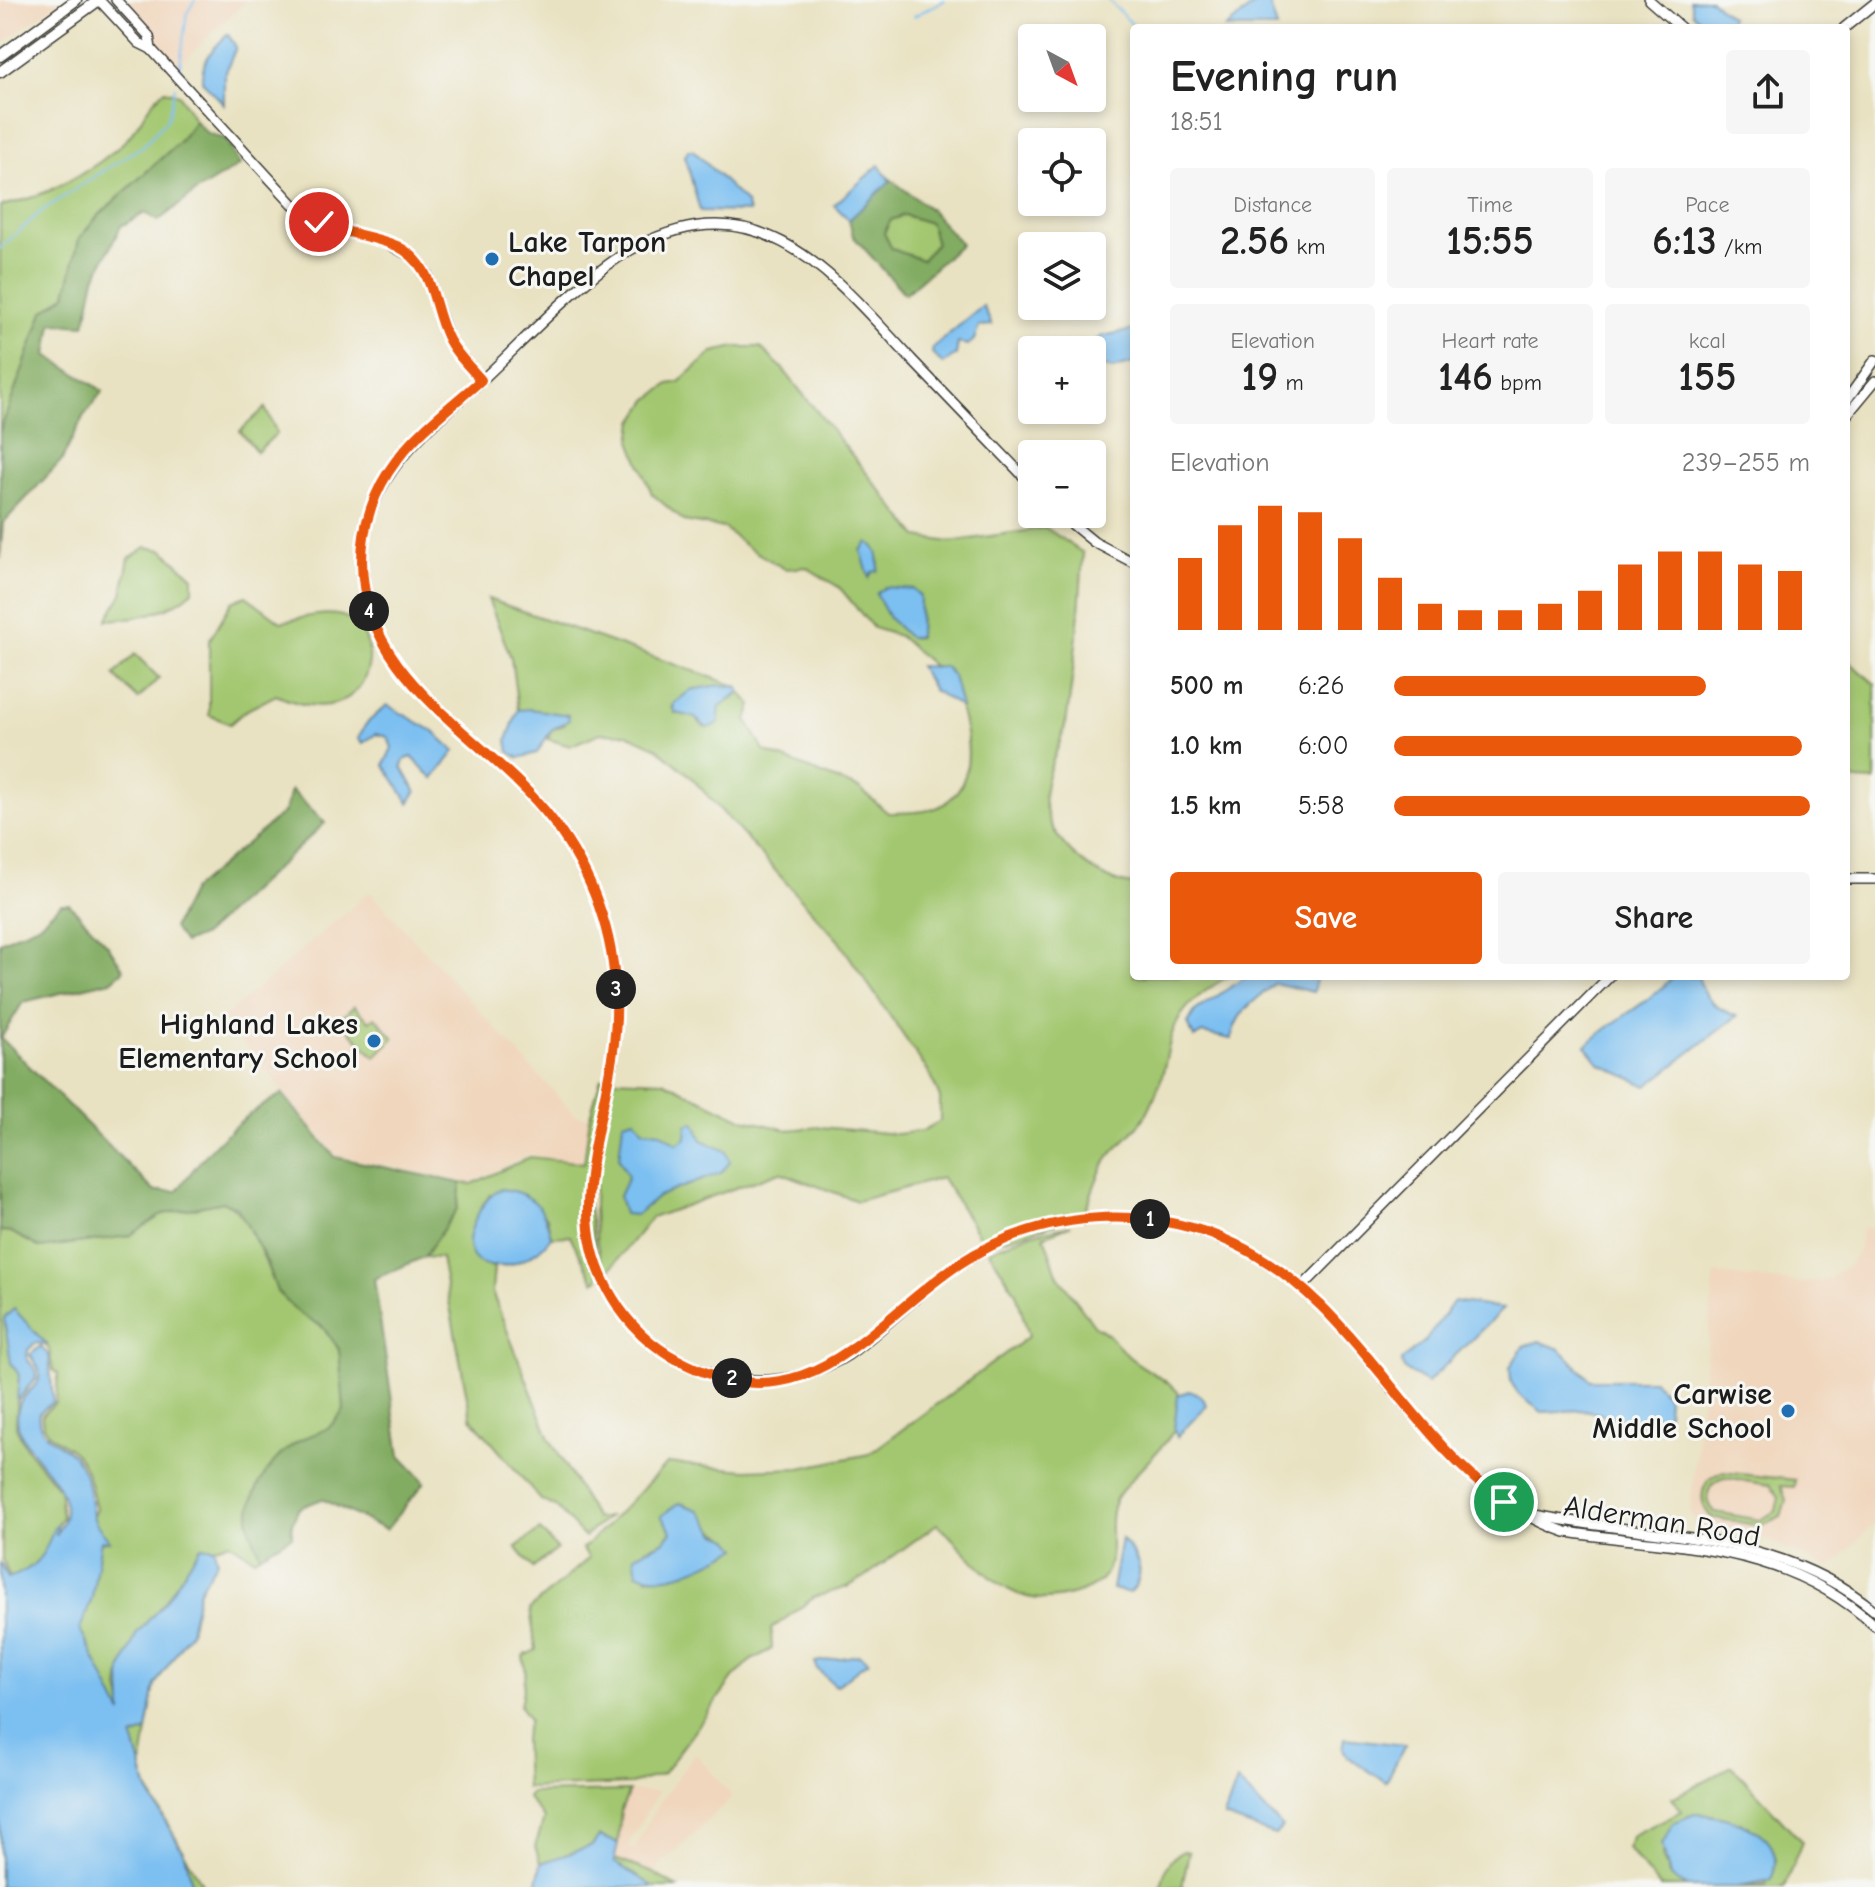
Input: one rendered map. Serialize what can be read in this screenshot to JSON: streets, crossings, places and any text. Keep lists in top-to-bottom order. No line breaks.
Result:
{"streets":{"street":["Alderman Road"]},"places":["Lake Tarpon Chapel","Highland Lakes Elementary School","Carwise Middle School"],"north":"bottom right","page":{"map_buttons":["+","−"],"heading":["Evening run","18:51"],"stats":[["Distance","2.56 km"],["Time","15:55"],["Pace","6:13 /km"],["Elevation","19 m"],["Heart rate","146 bpm"],["kcal","155"]],"chart":["Elevation","239–255 m"],"pins":["4","3","1","2"],"list":[{"name":"500 m","note":"6:26"},{"name":"1.0 km","note":"6:00"},{"name":"1.5 km","note":"5:58"}],"buttons":["Save","Share"]}}
